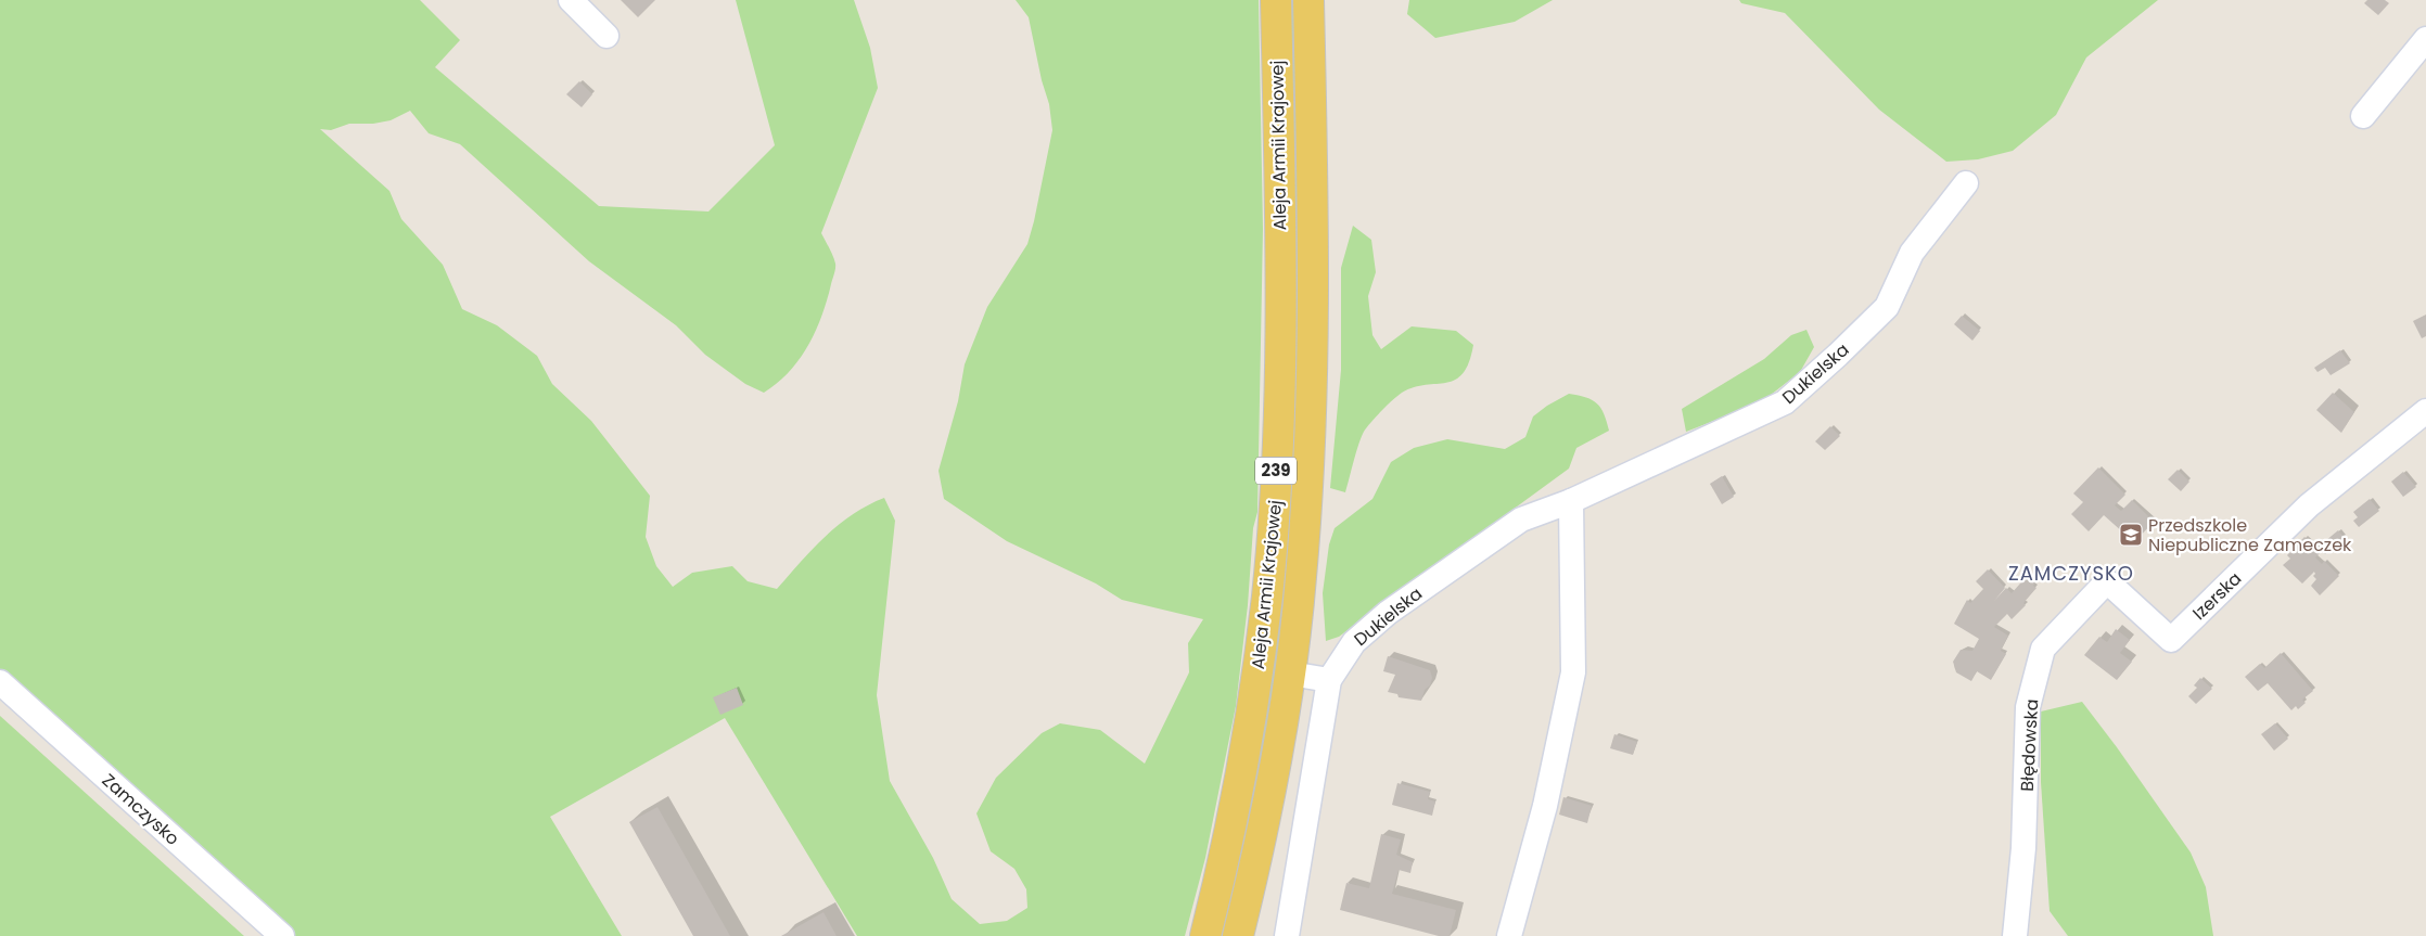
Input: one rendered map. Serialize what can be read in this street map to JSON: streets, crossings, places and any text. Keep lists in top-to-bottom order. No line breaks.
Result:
{"streets":{"main road":["Aleja Armii Krajowej","239"],"street":["Dukielska","Izerska","Błędowska","Zamczysko"]},"crossings":[["Izerska","Błędowska"]],"districts":["ZAMCZYSKO"],"places":{"school or university":["Przedszkole Niepubliczne Zameczek"]}}
